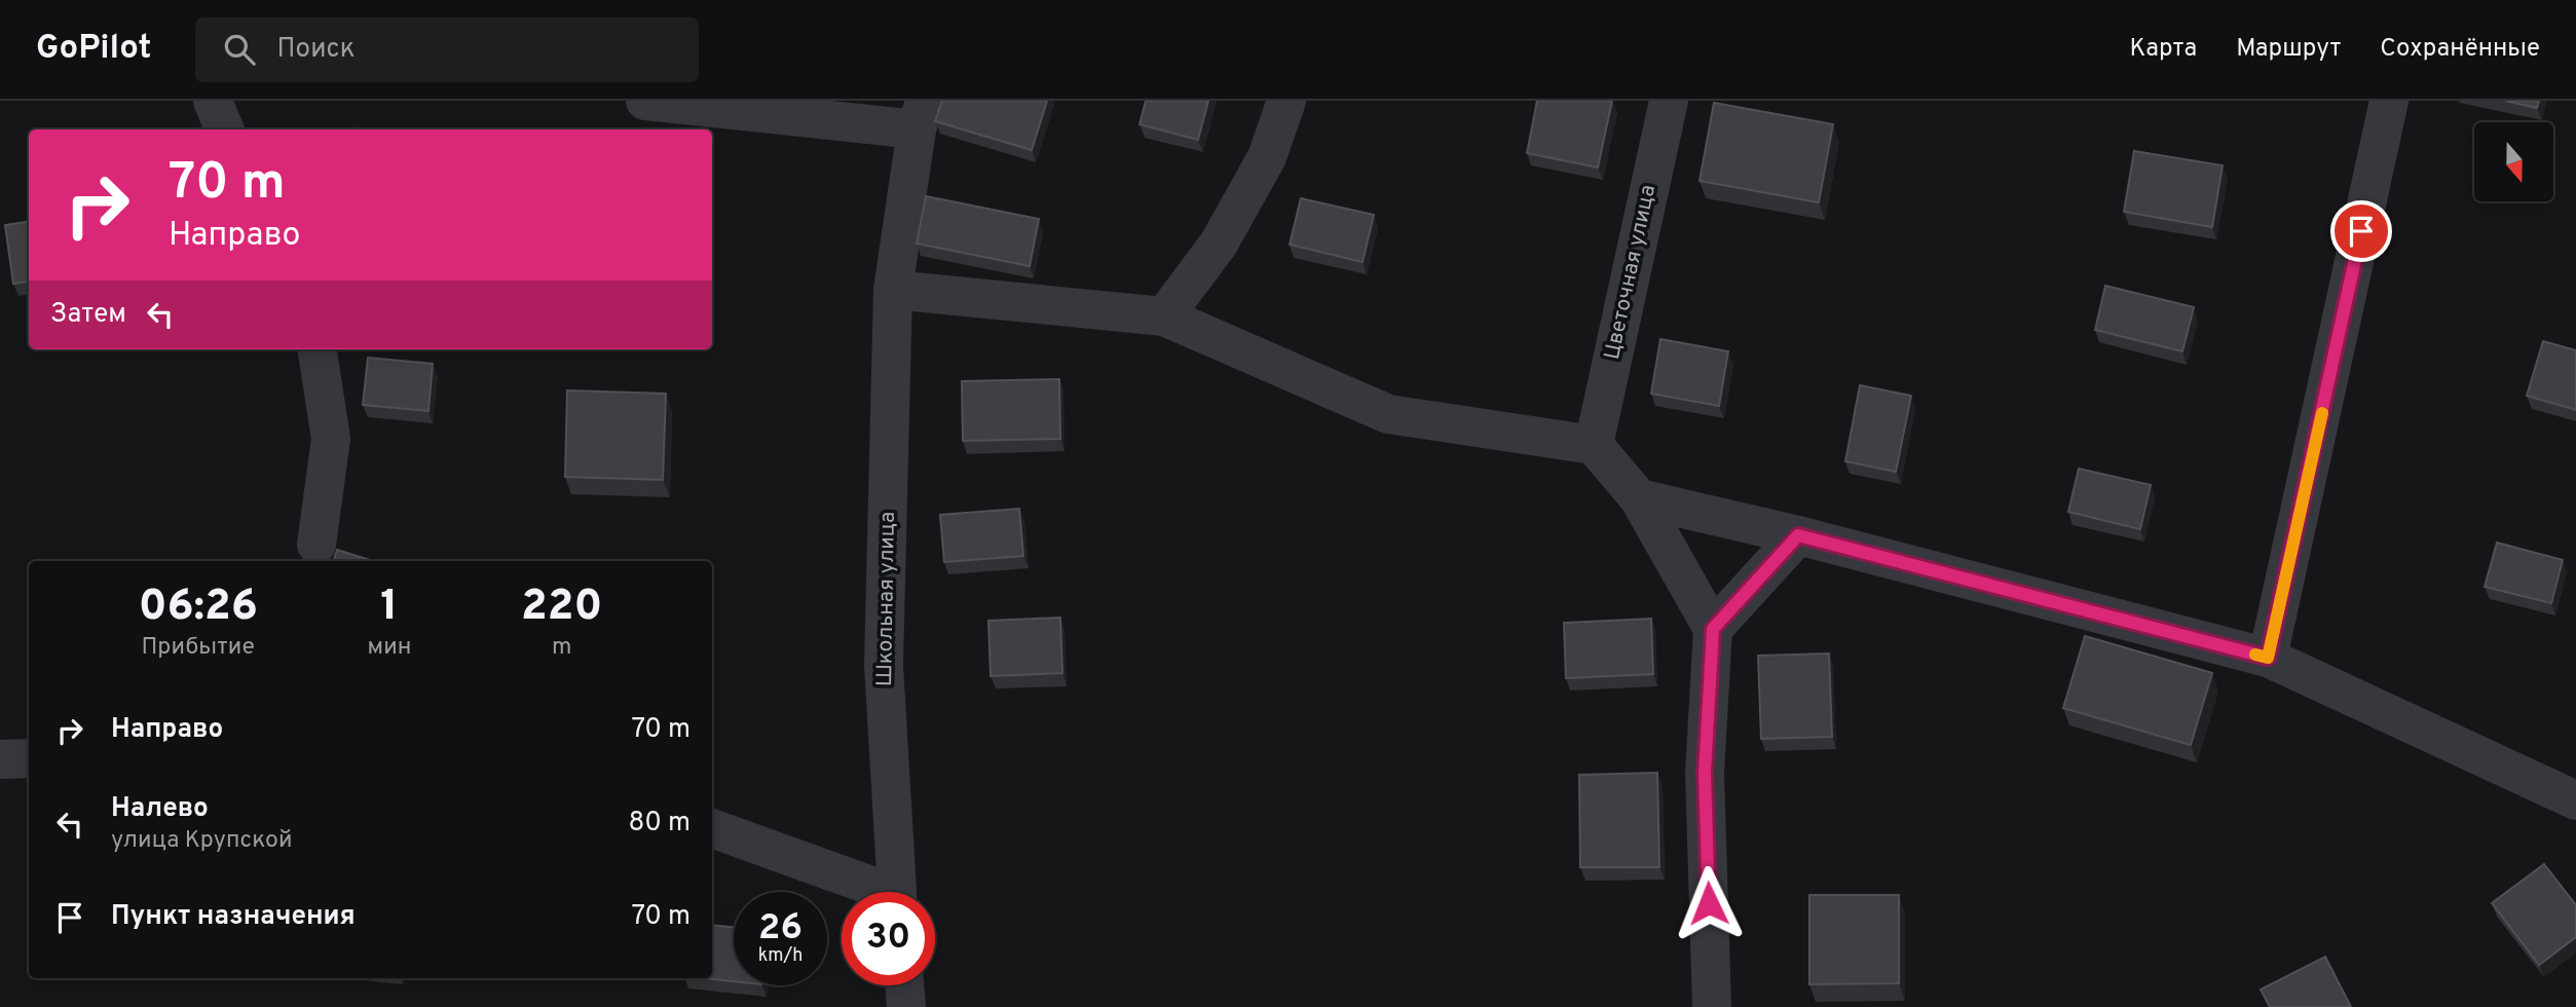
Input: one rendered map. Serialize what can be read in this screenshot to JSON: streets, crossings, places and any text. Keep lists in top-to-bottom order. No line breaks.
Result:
{"streets":{"street":["Цветочная улица","Школьная улица"]},"north":"bottom","page":{"header":"GoPilot","search":"Поиск","nav":["Карта","Маршрут","Сохранённые"],"turn":["70 m","Направо"],"then":"Затем","eta":["06:26","Прибытие","1","мин","220","m"],"list":[{"name":"Направо","value":"70 m"},{"name":"Налево","note":"улица Крупской","value":"80 m"},{"name":"Пункт назначения","value":"70 m"}],"speed":"26 km/h","limit":"30"}}
